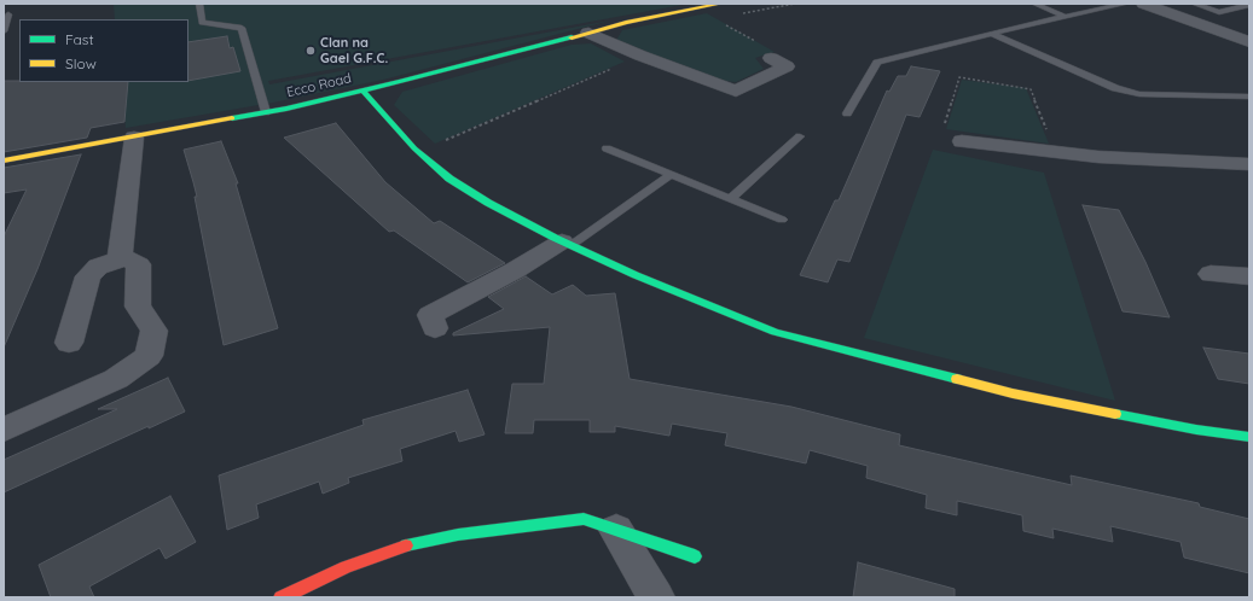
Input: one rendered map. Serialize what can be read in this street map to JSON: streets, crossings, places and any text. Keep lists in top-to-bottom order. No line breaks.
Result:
{"streets":{"street":["Ecco Road"]},"places":["Clan na Gael G.F.C."],"legend":["Fast","Slow"]}
